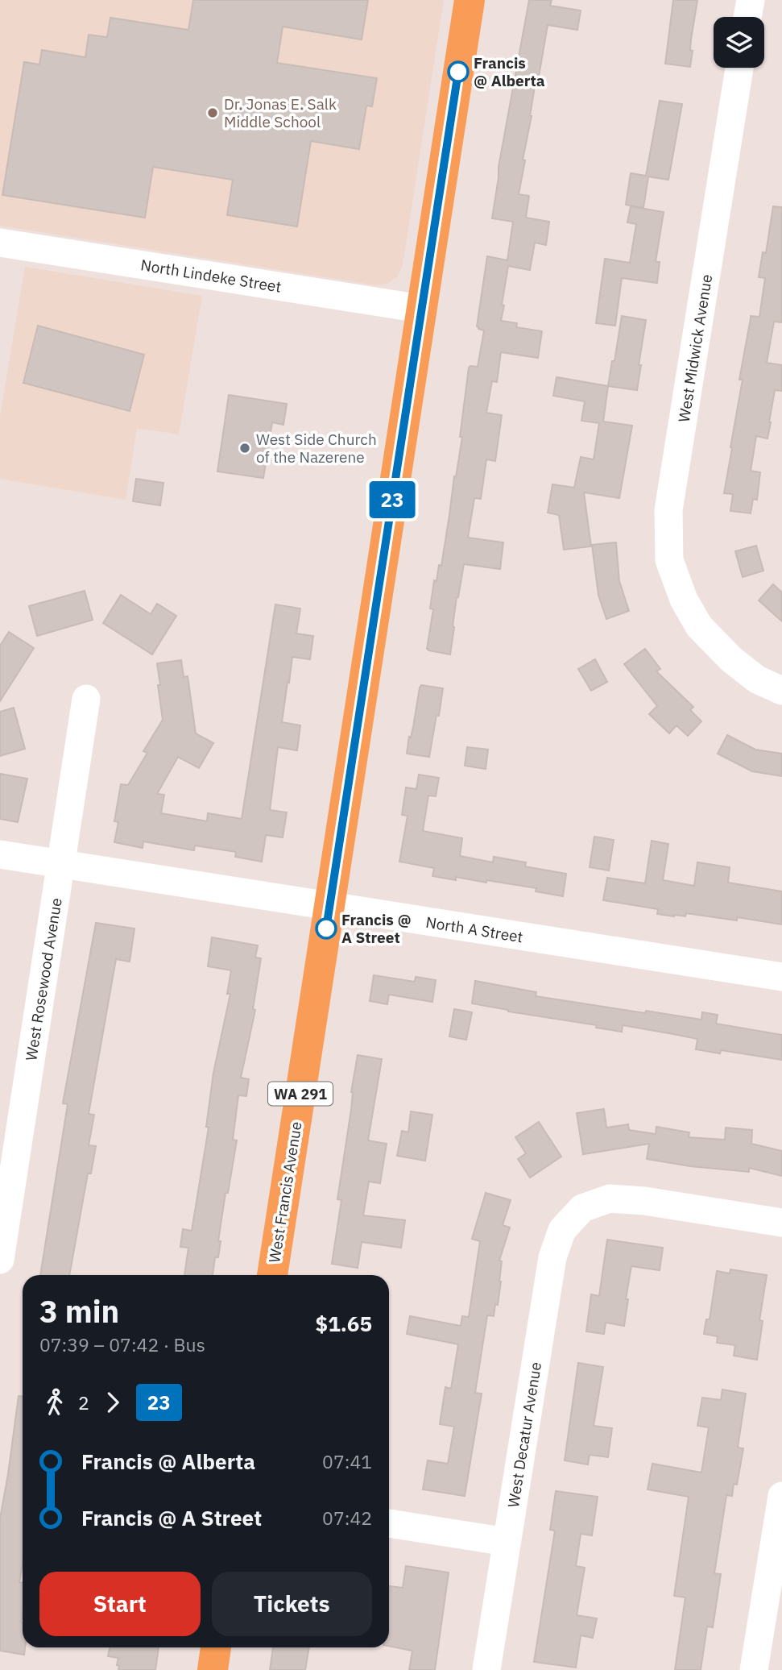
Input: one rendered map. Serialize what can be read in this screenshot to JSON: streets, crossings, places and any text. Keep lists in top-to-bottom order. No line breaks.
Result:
{"streets":{"main road":["WA 291","West Francis Avenue"],"street":["North Lindeke Street","West Midwick Avenue","North A Street","West Rosewood Avenue","West Decatur Avenue"]},"crossings":[["North Lindeke Street","West Francis Avenue"],["North A Street","West Rosewood Avenue"],["North A Street","West Francis Avenue"]],"places":["Francis @ Alberta","Dr. Jonas E. Salk Middle School","West Side Church of the Nazerene","Francis @ A Street"],"lines":["bus line 23"],"page":{"on_map":"23","heading":["3 min","07:39 – 07:42 · Bus","$1.65"],"legs":["2","23"],"list":[{"name":"Francis @ Alberta","value":"07:41"},{"name":"Francis @ A Street","value":"07:42"}],"buttons":["Start","Tickets"]}}
